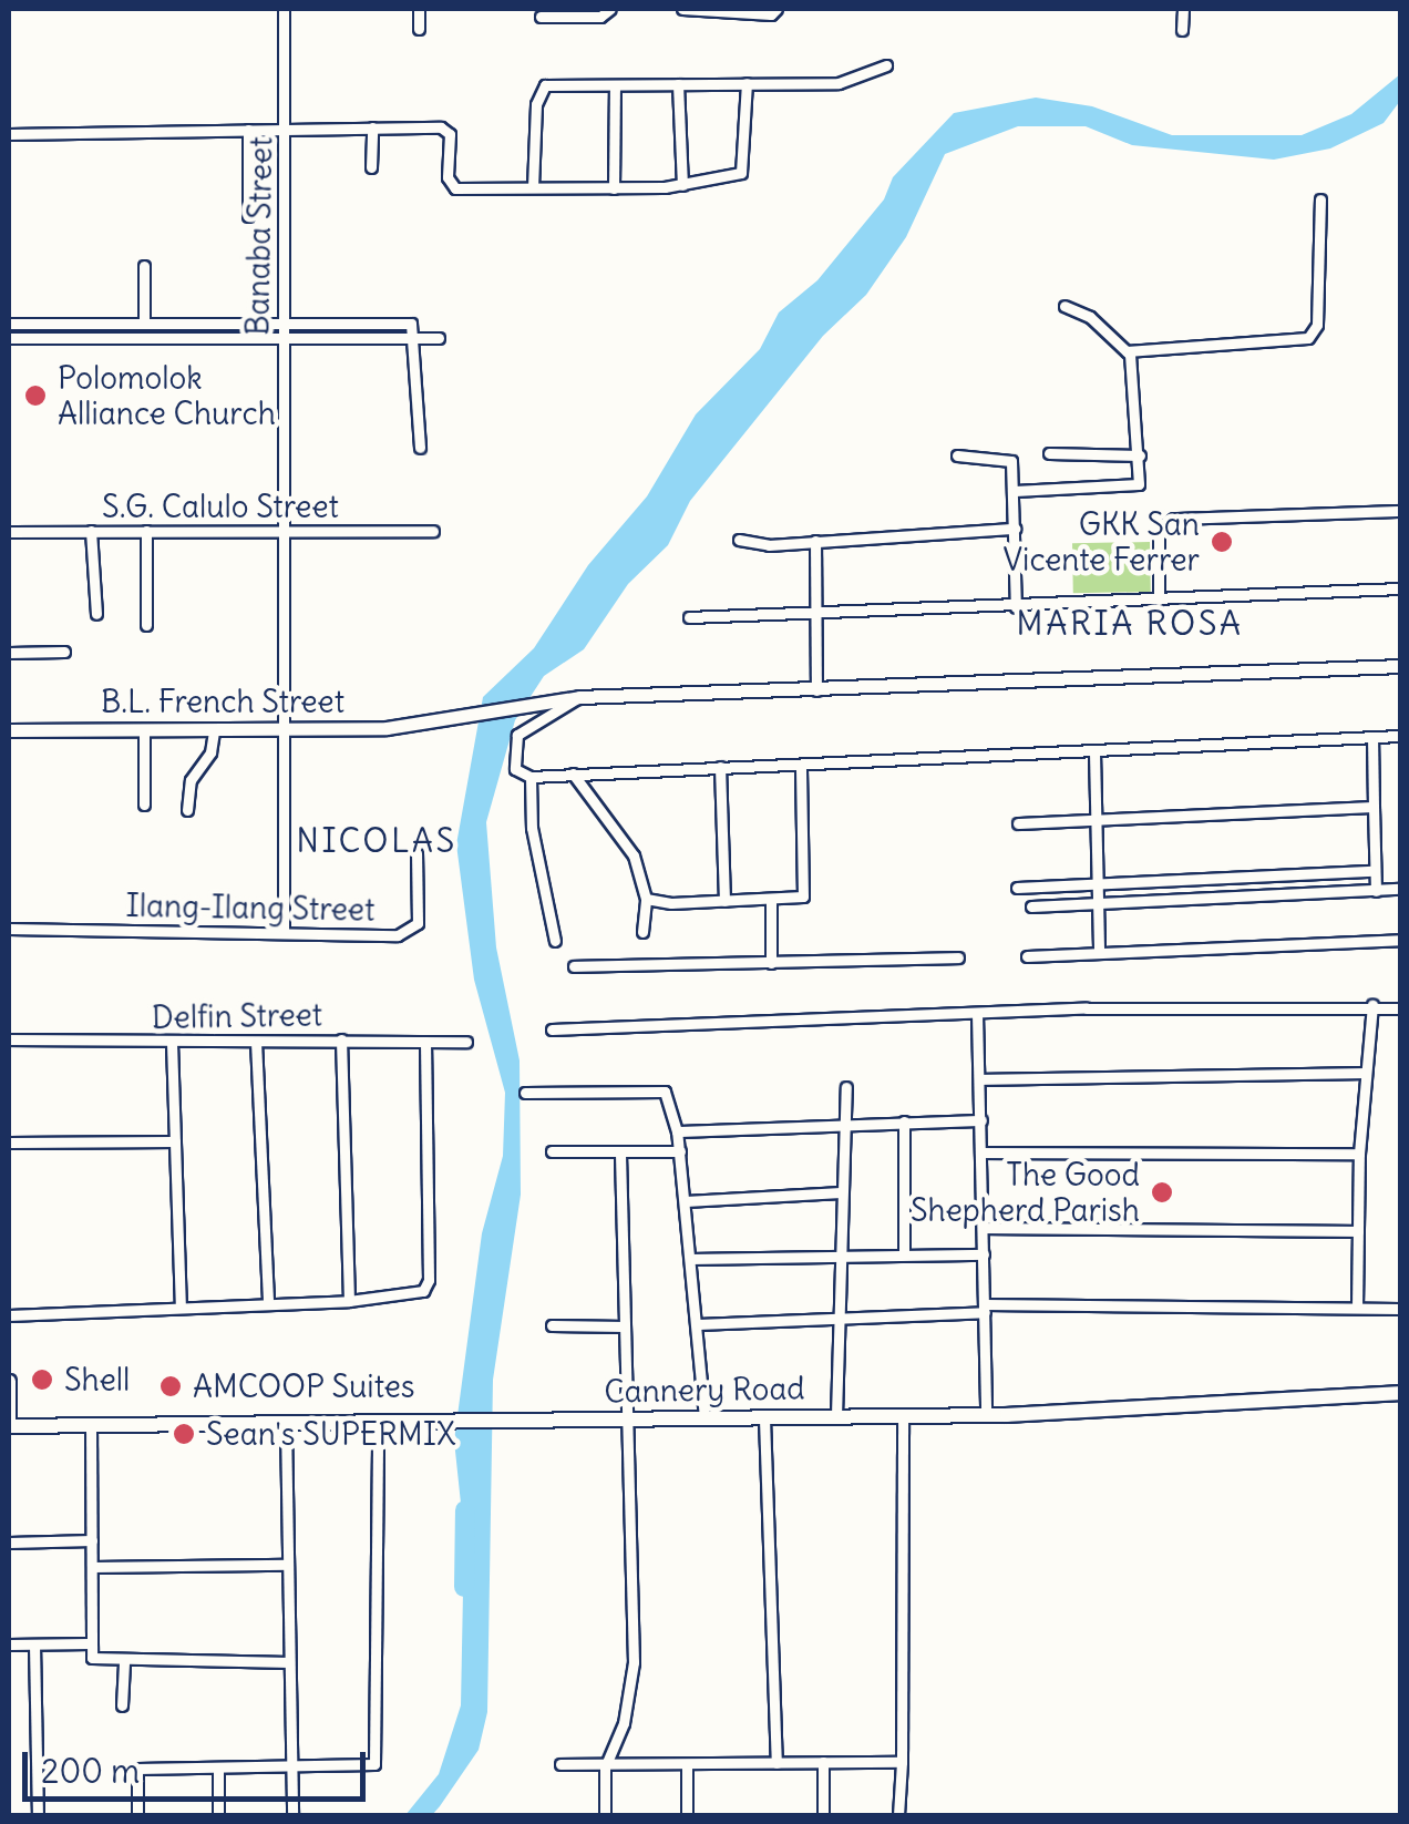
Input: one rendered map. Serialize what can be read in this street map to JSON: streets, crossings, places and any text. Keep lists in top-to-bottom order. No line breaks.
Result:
{"streets":{"main road":["Cannery Road"],"street":["Banaba Street","S.G. Calulo Street","B.L. French Street","Ilang-Ilang Street","Delfin Street"]},"crossings":[["Banaba Street","S.G. Calulo Street"],["Banaba Street","B.L. French Street"],["Banaba Street","Ilang-Ilang Street"]],"districts":["MARIA ROSA","NICOLAS"],"places":["Polomolok Alliance Church","GKK San Vicente Ferrer","The Good Shepherd Parish","Shell","AMCOOP Suites","Sean's SUPERMIX"],"scale_bar":"200 m"}
